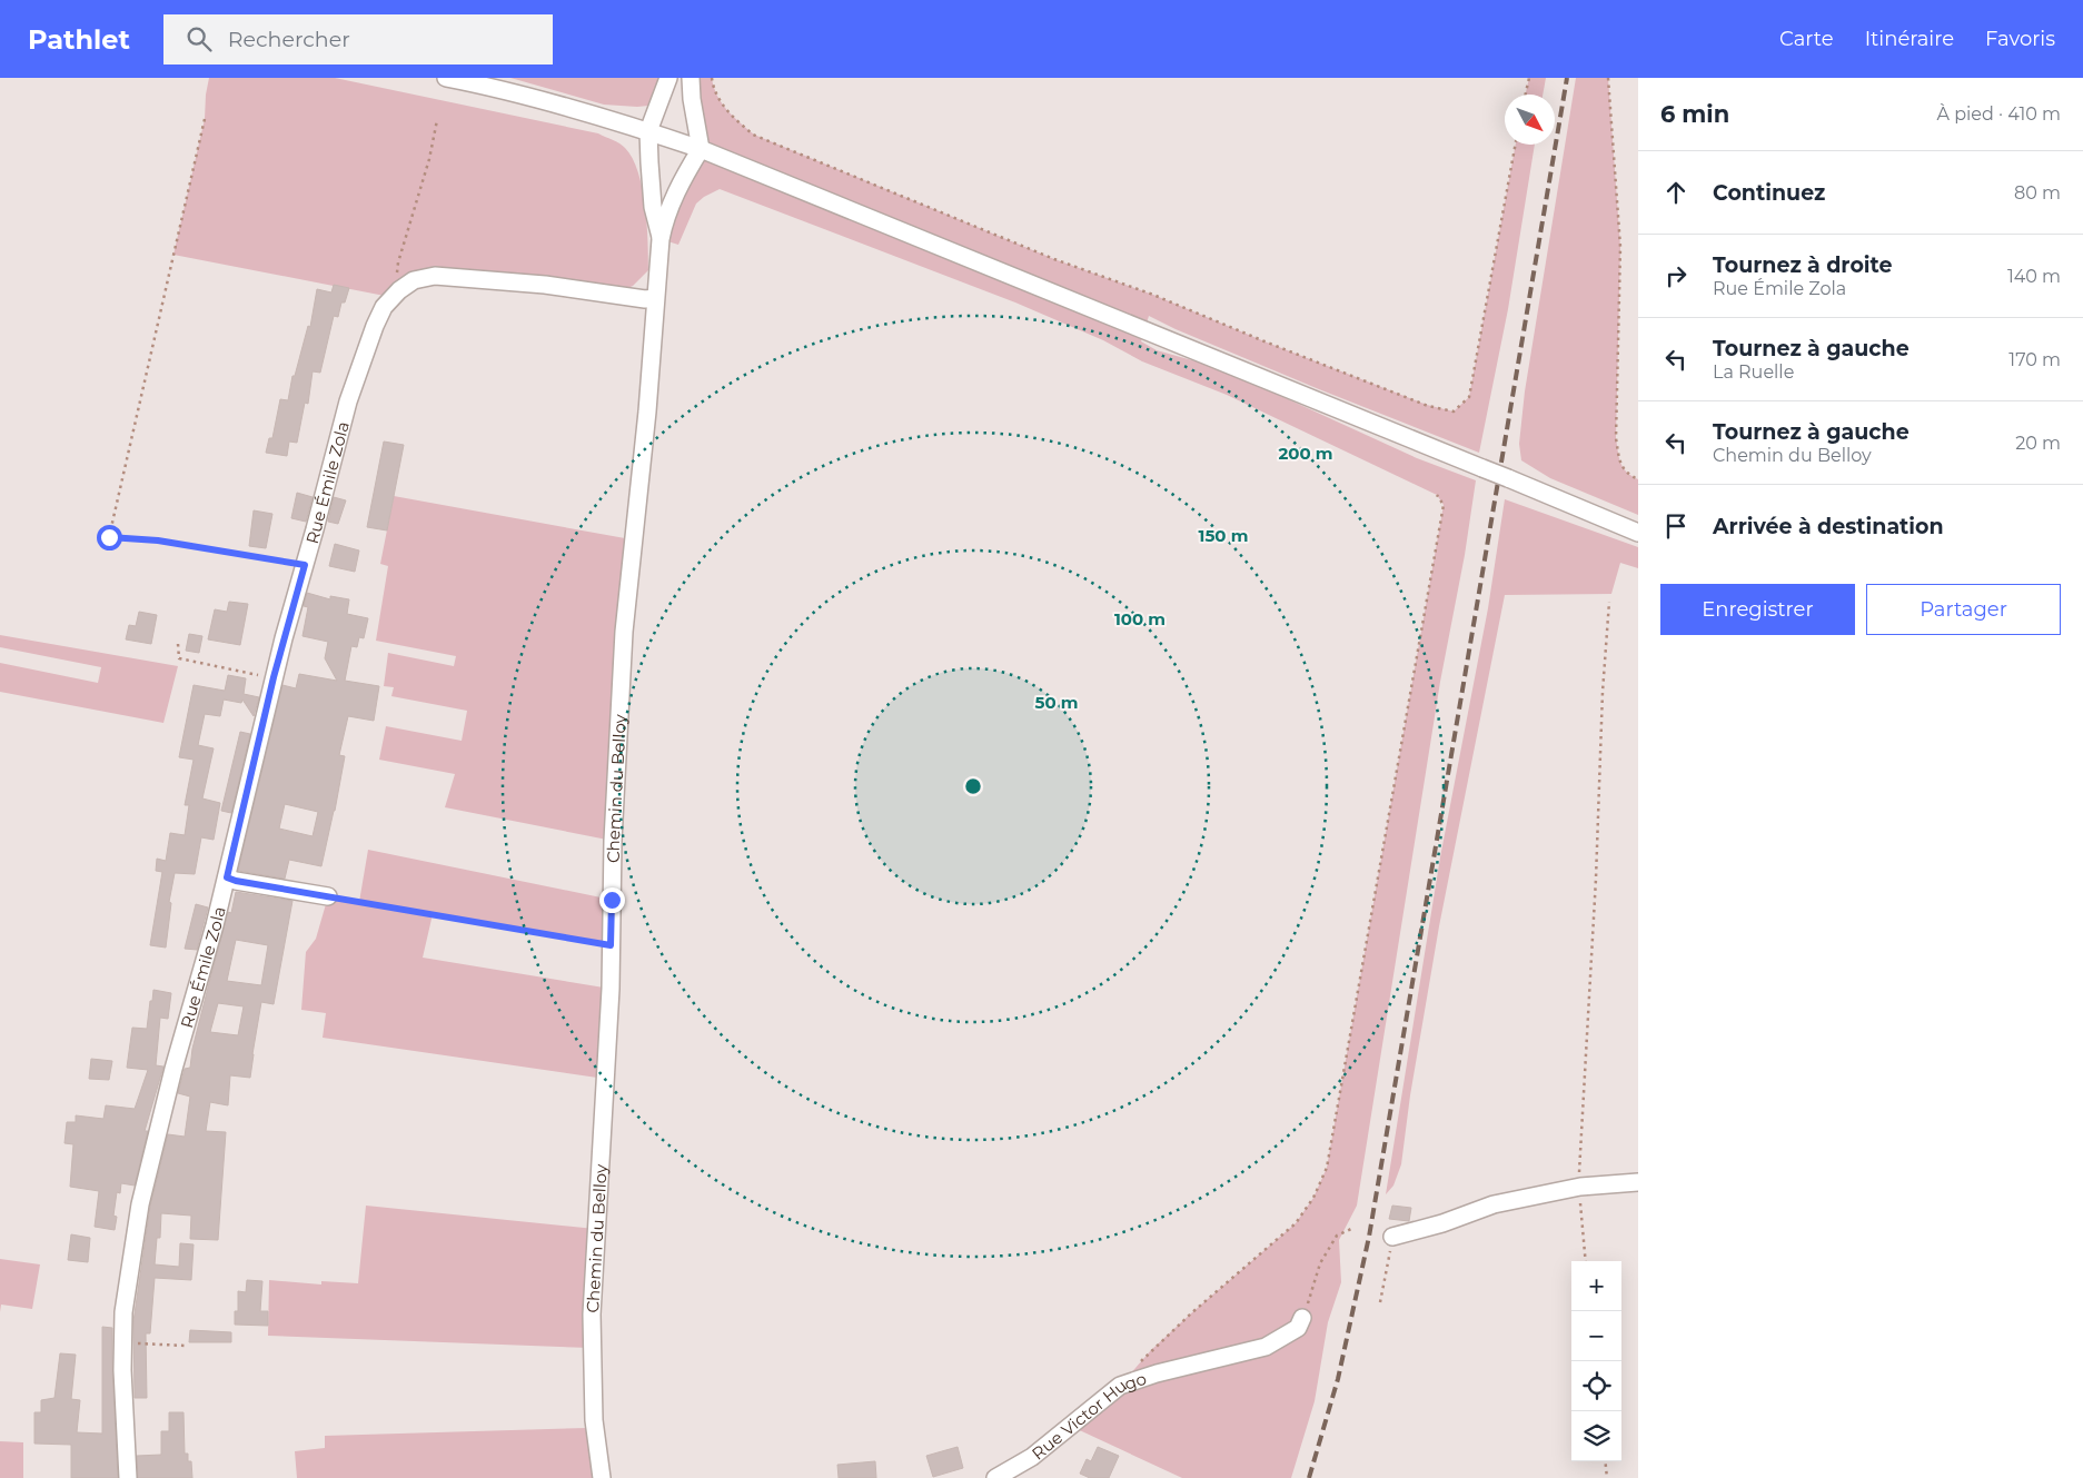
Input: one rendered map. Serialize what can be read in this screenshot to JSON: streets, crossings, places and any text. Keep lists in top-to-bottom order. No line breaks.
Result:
{"streets":{"street":["Rue Émile Zola","Chemin du Belloy","Rue Victor Hugo"]},"north":"bottom right","page":{"header":"Pathlet","search":"Rechercher","nav":["Carte","Itinéraire","Favoris"],"heading":["6 min","À pied · 410 m"],"list":[["Continuez","80 m"],["Tournez à droite","Rue Émile Zola","140 m"],["Tournez à gauche","La Ruelle","170 m"],["Tournez à gauche","Chemin du Belloy","20 m"],"Arrivée à destination"],"buttons":["Enregistrer","Partager"],"map_buttons":["+","−"]},"rings":["200 m","150 m","100 m","50 m"]}
